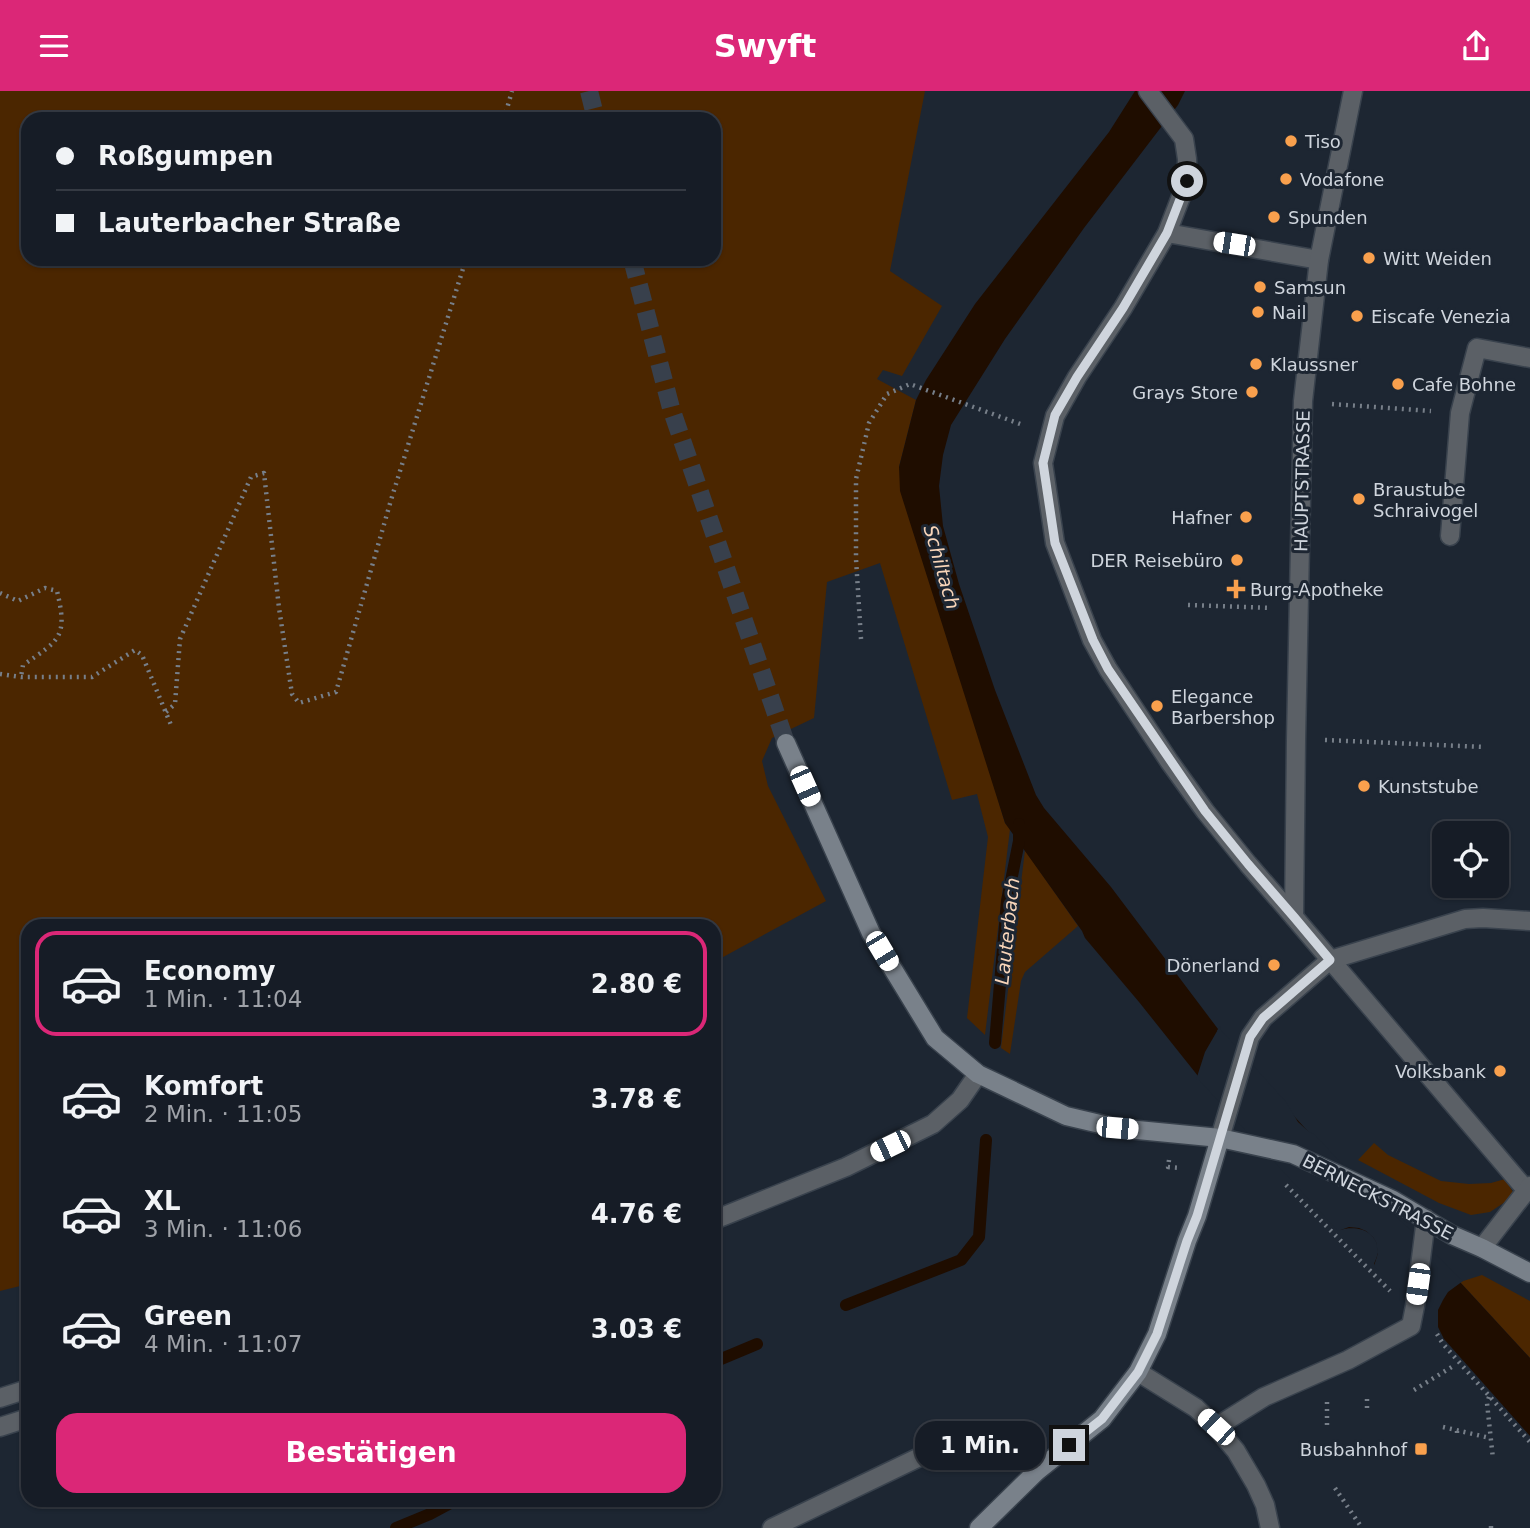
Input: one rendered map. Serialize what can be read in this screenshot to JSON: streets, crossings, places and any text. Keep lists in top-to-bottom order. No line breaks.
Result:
{"streets":{"main road":["BERNECKSTRASSE"],"street":["HAUPTSTRASSE"]},"water":["Schiltach","Lauterbach"],"places":{"other":["Tiso","Vodafone","Spunden","Witt Weiden","Samsun","Nail","Eiscafe Venezia","Klaussner","Cafe Bohne","Grays Store","Braustube Schraivogel","Hafner","DER Reisebüro","Elegance Barbershop","Kunststube","Dönerland","Volksbank"],"health":["Burg-Apotheke"],"transit":["Busbahnhof"]},"page":{"header":"Swyft","banner":["Roßgumpen","Lauterbacher Straße"],"list":[{"name":"Economy","note":"1 Min. · 11:04","value":"2.80 €"},{"name":"Komfort","note":"2 Min. · 11:05","value":"3.78 €"},{"name":"XL","note":"3 Min. · 11:06","value":"4.76 €"},{"name":"Green","note":"4 Min. · 11:07","value":"3.03 €"}],"buttons":"Bestätigen","bubble":"1 Min."}}
